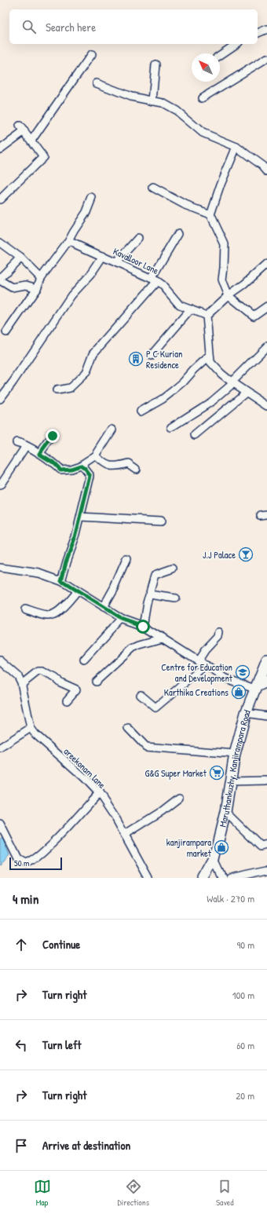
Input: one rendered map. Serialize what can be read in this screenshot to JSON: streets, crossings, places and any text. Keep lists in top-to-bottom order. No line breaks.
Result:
{"streets":{"main road":["Maruthankuzhy, Kanjirampara Road"],"street":["Kavalloor Lane","areekonam lane"]},"places":{"building":["P C Kurian Residence"],"bar":["J.J Palace"],"school or university":["Centre for Education and Development"],"shop":["Karthika Creations","kanjirampara market"],"supermarket":["G&G Super Market"]},"scale_bar":"50 m","north":"top left","page":{"search":"Search here","scale":"50 m","heading":["4 min","Walk · 270 m"],"list":[["Continue","90 m"],["Turn right","100 m"],["Turn left","60 m"],["Turn right","20 m"],"Arrive at destination"],"nav":["Map","Directions","Saved"]}}
